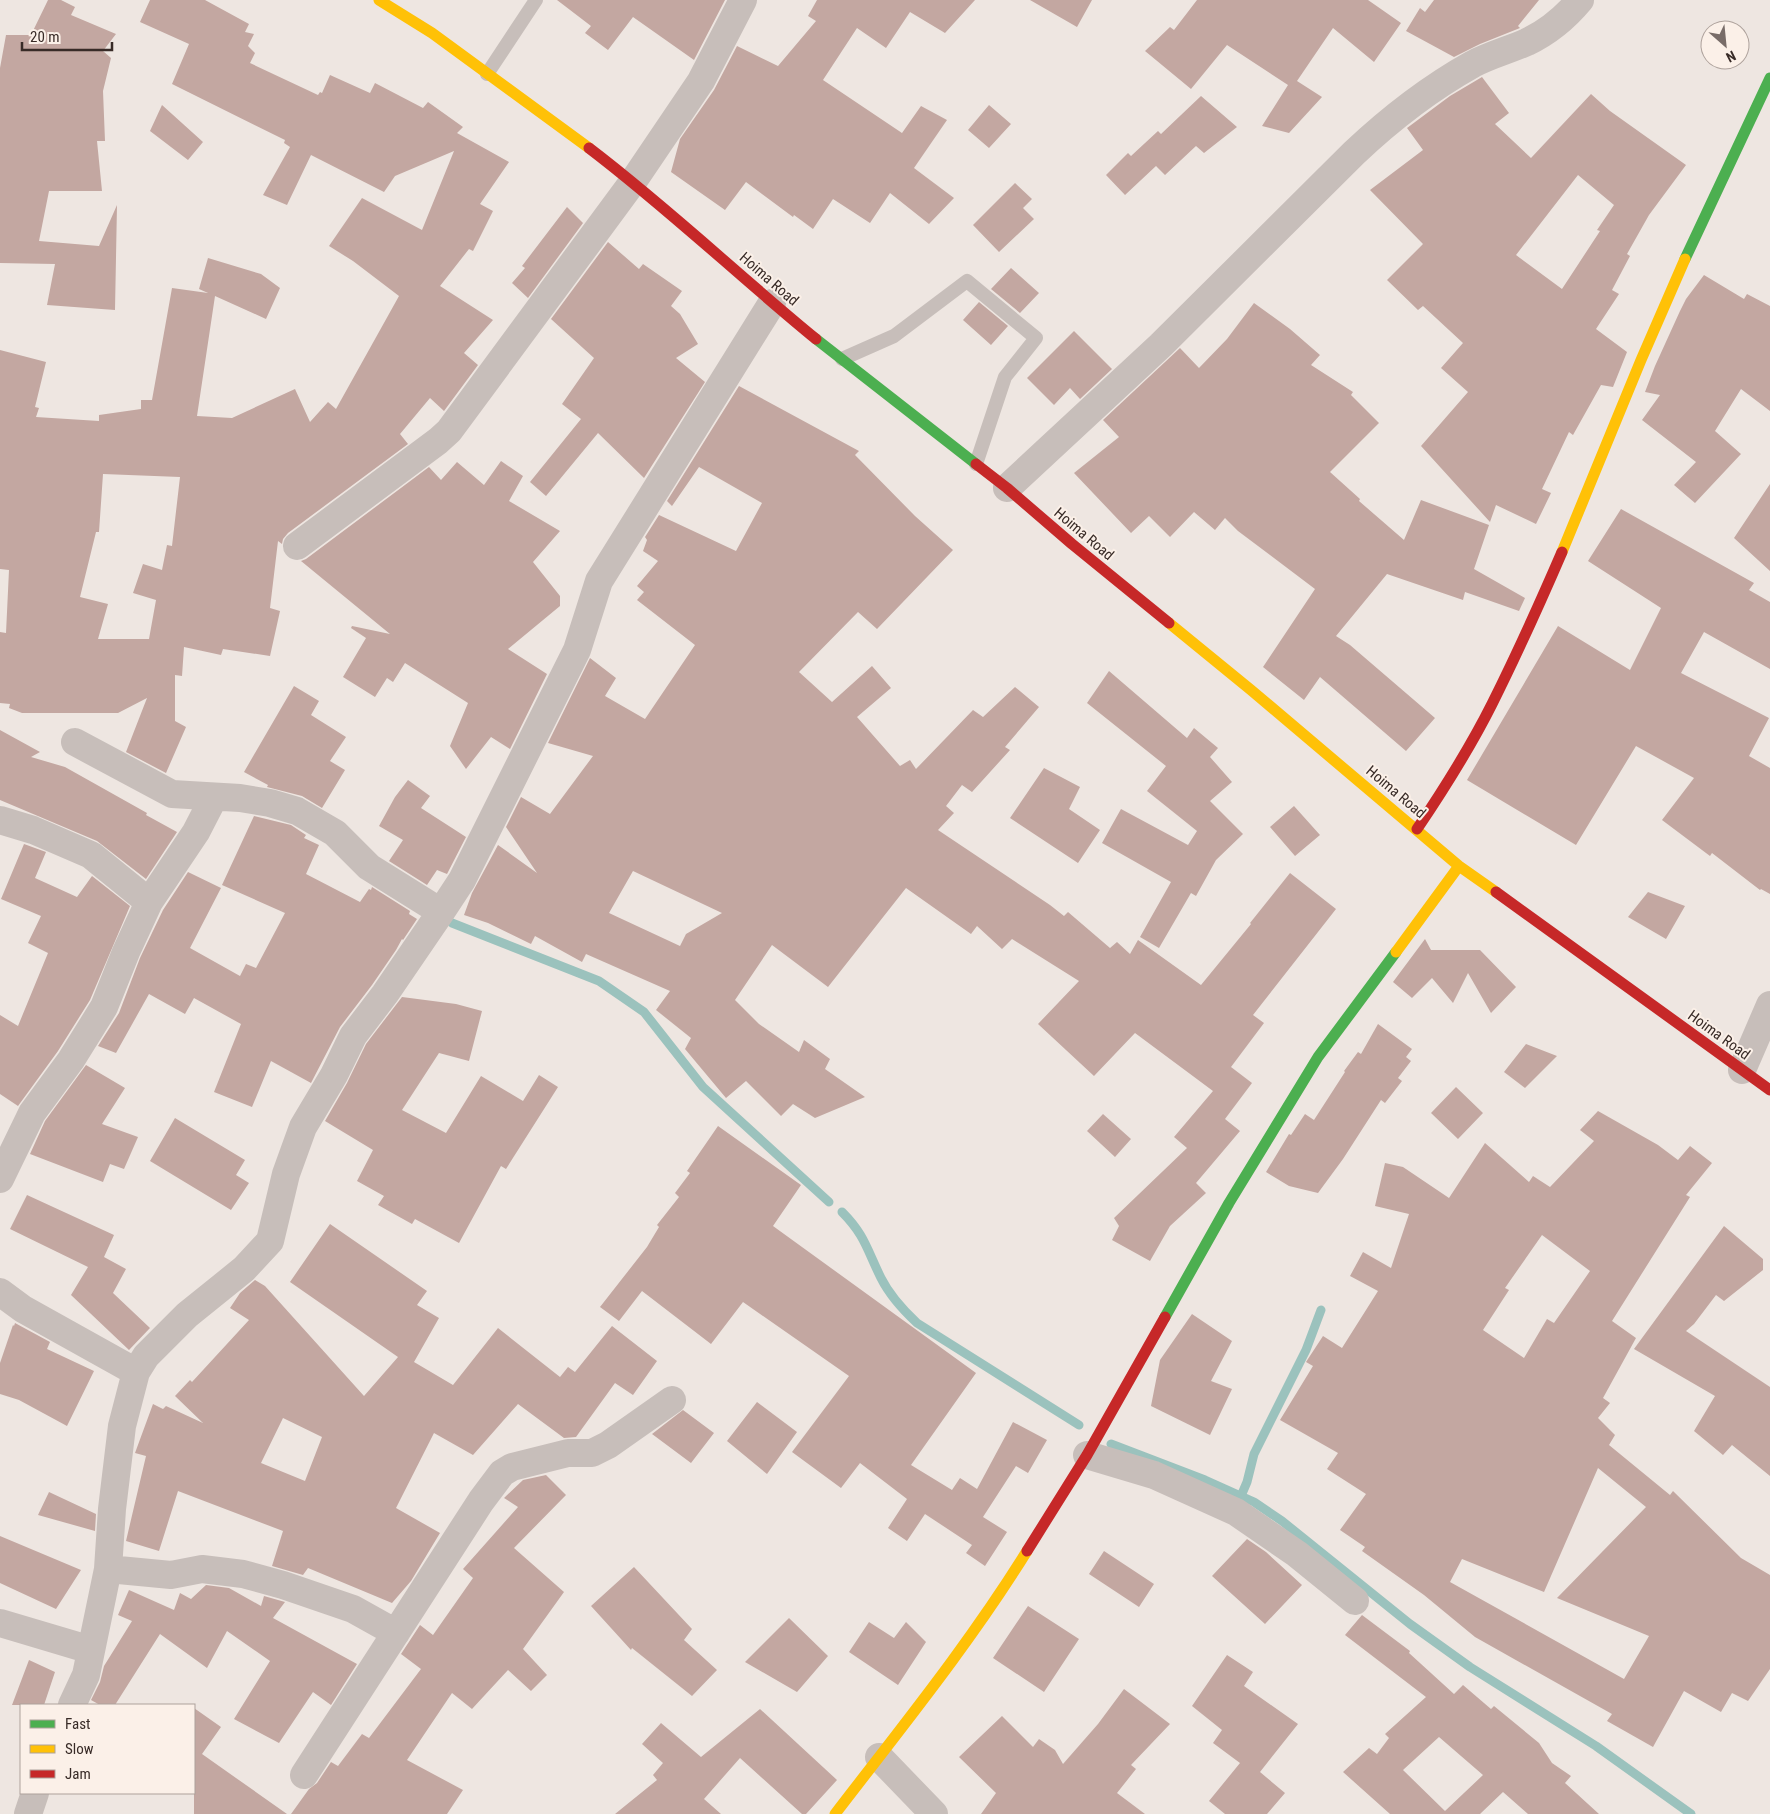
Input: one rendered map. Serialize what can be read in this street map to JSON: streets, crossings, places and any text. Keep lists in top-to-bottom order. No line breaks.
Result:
{"streets":{"street":["Hoima Road"]},"legend":["Fast","Slow","Jam"],"scale_bar":"20 m","north":"bottom right"}
